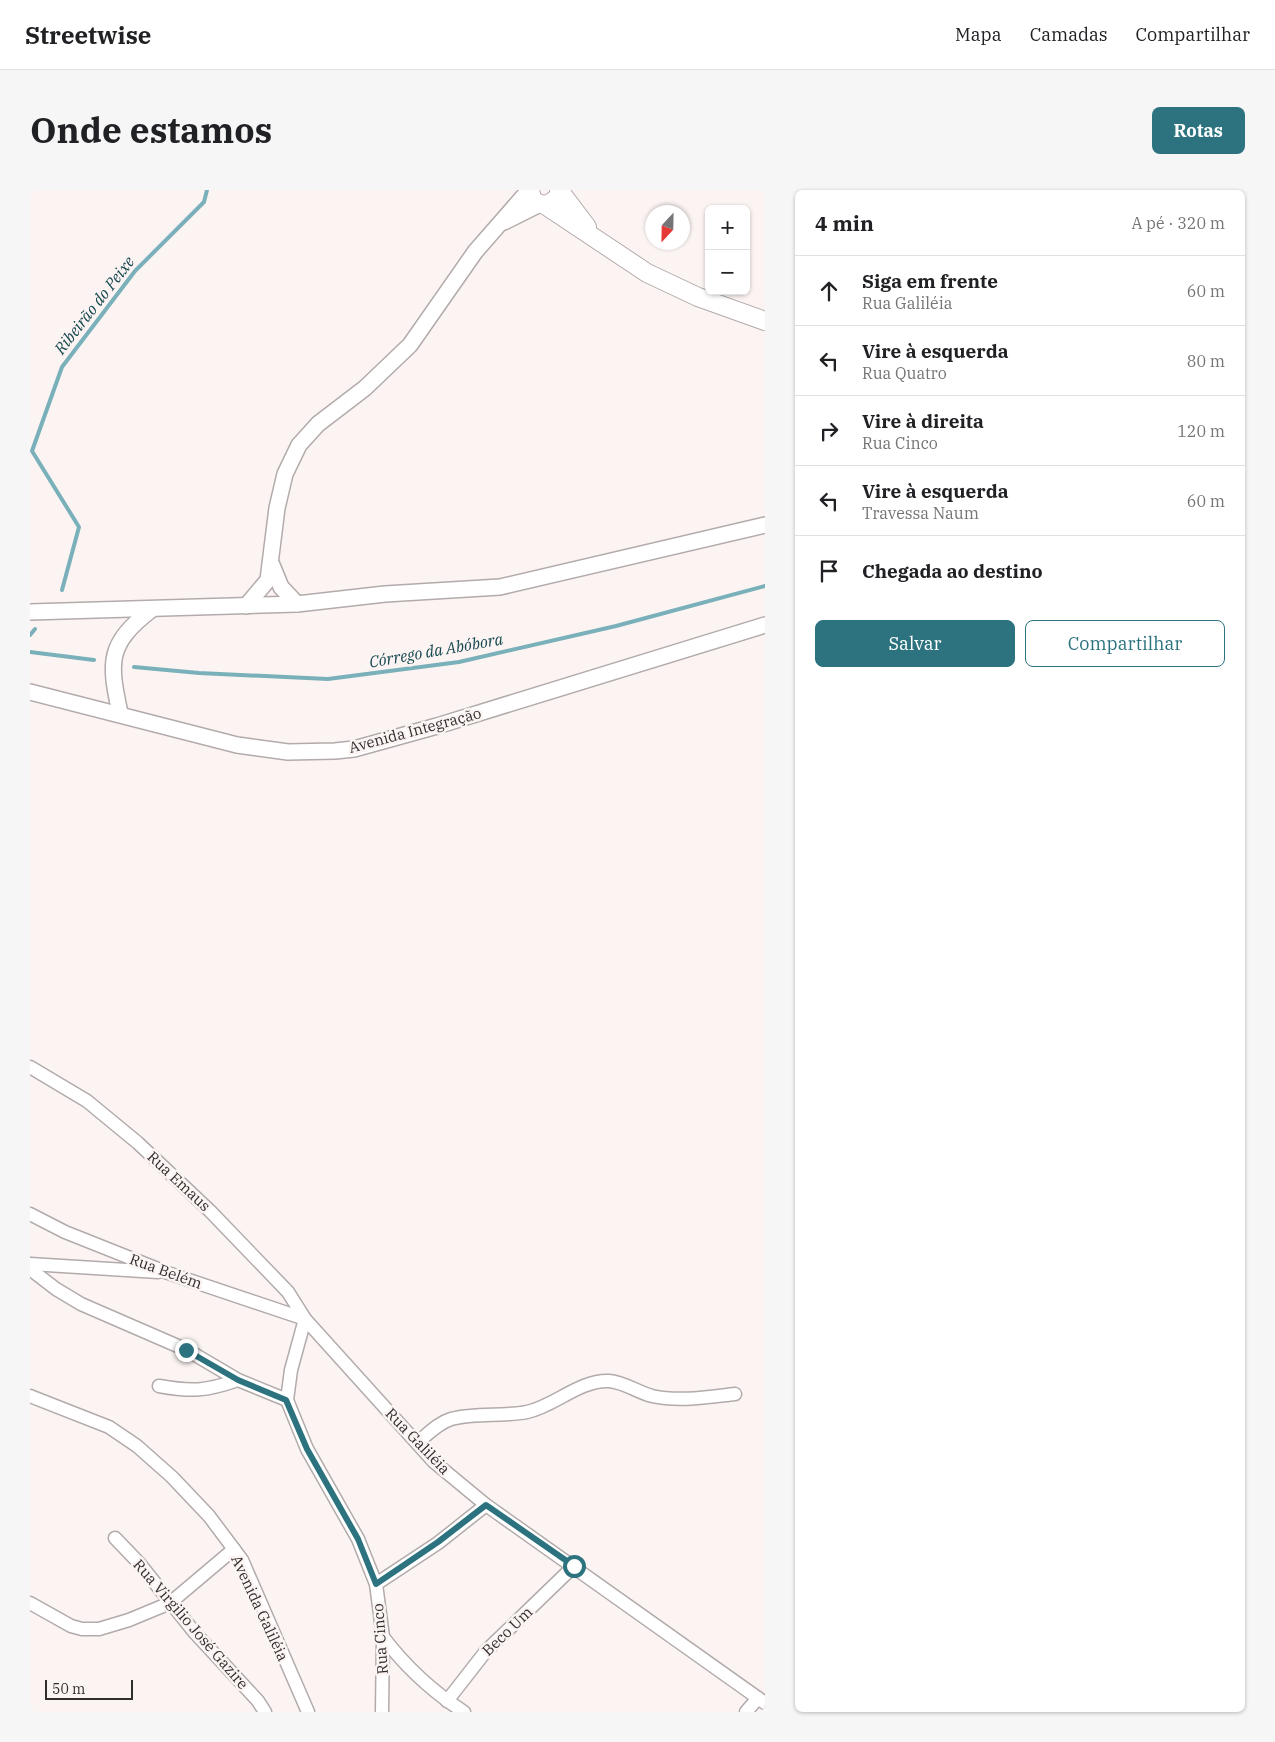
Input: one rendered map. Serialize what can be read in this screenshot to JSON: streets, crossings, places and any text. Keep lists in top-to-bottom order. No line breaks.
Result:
{"streets":{"street":["Avenida Integração","Rua Emaus","Rua Belém","Rua Galiléia","Avenida Galiléia","Rua Virgilio José Gazire","Beco Um","Rua Cinco"]},"crossings":[["Rua Emaus","Rua Belém"],["Rua Emaus","Rua Galiléia"],["Rua Belém","Rua Galiléia"],["Rua Galiléia","Beco Um"]],"water":["Ribeirão do Peixe","Córrego da Abóbora"],"scale_bar":"50 m","north":"bottom","page":{"header":"Streetwise","nav":["Mapa","Camadas","Compartilhar"],"title":"Onde estamos","buttons":["Rotas",["Salvar","Compartilhar"]],"heading":["4 min","A pé · 320 m"],"map_buttons":["+","−"],"list":[["Siga em frente","Rua Galiléia","60 m"],["Vire à esquerda","Rua Quatro","80 m"],["Vire à direita","Rua Cinco","120 m"],["Vire à esquerda","Travessa Naum","60 m"],"Chegada ao destino"],"scale":"50 m"}}
